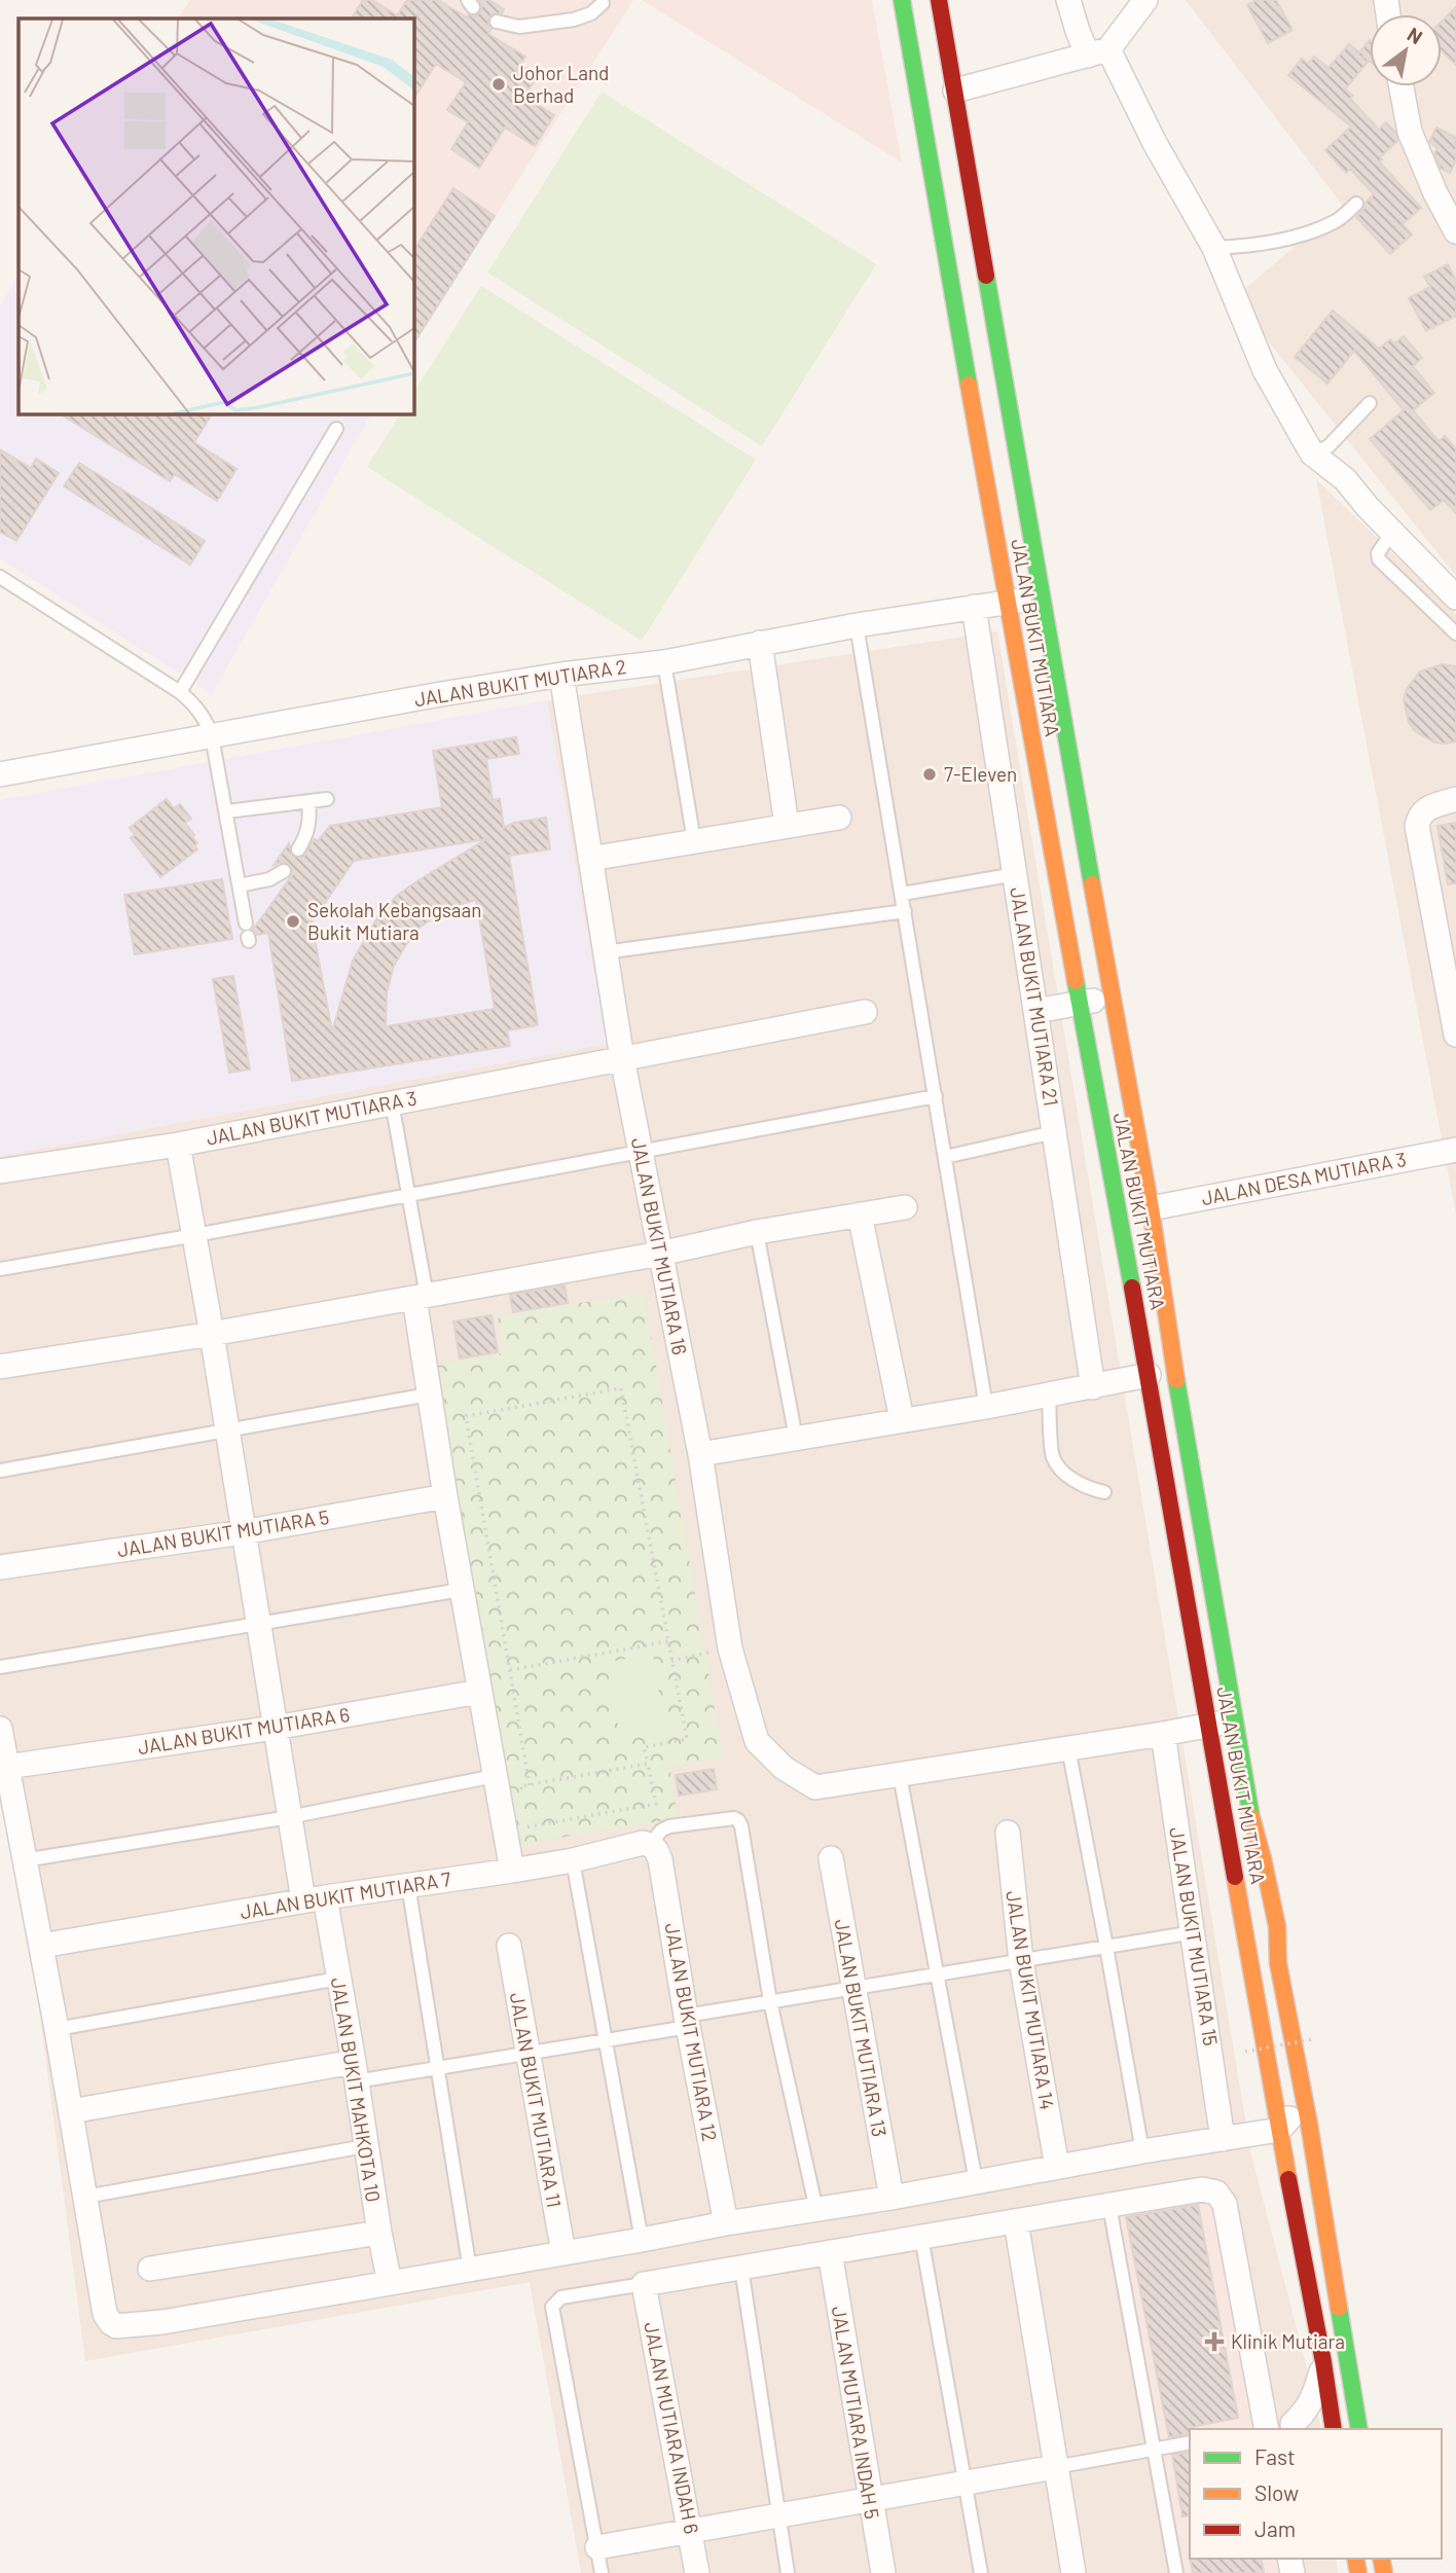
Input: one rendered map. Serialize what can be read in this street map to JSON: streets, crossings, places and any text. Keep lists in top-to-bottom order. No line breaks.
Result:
{"streets":{"street":["JALAN BUKIT MUTIARA","JALAN BUKIT MUTIARA 2","JALAN BUKIT MUTIARA 21","JALAN BUKIT MUTIARA 3","JALAN DESA MUTIARA 3","JALAN BUKIT MUTIARA 16","JALAN BUKIT MUTIARA 5","JALAN BUKIT MUTIARA 6","JALAN BUKIT MUTIARA 7","JALAN BUKIT MUTIARA 15","JALAN BUKIT MUTIARA 14","JALAN BUKIT MUTIARA 13","JALAN BUKIT MUTIARA 12","JALAN BUKIT MAHKOTA 10","JALAN BUKIT MUTIARA 11","JALAN MUTIARA INDAH 5","JALAN MUTIARA INDAH 6"]},"crossings":[["JALAN BUKIT MUTIARA","JALAN BUKIT MUTIARA 2"],["JALAN BUKIT MUTIARA","JALAN DESA MUTIARA 3"],["JALAN BUKIT MUTIARA 2","JALAN BUKIT MUTIARA 21"],["JALAN BUKIT MUTIARA 2","JALAN BUKIT MUTIARA 16"],["JALAN BUKIT MUTIARA 3","JALAN BUKIT MUTIARA 16"],["JALAN BUKIT MUTIARA 3","JALAN BUKIT MAHKOTA 10"],["JALAN BUKIT MUTIARA 5","JALAN BUKIT MAHKOTA 10"],["JALAN BUKIT MUTIARA 6","JALAN BUKIT MAHKOTA 10"],["JALAN BUKIT MUTIARA 7","JALAN BUKIT MUTIARA 12"],["JALAN BUKIT MUTIARA 7","JALAN BUKIT MAHKOTA 10"]],"places":{"other":["Johor Land Berhad","7-Eleven","Sekolah Kebangsaan Bukit Mutiara"],"health":["Klinik Mutiara"]},"legend":["Fast","Slow","Jam"],"north":"top right"}
